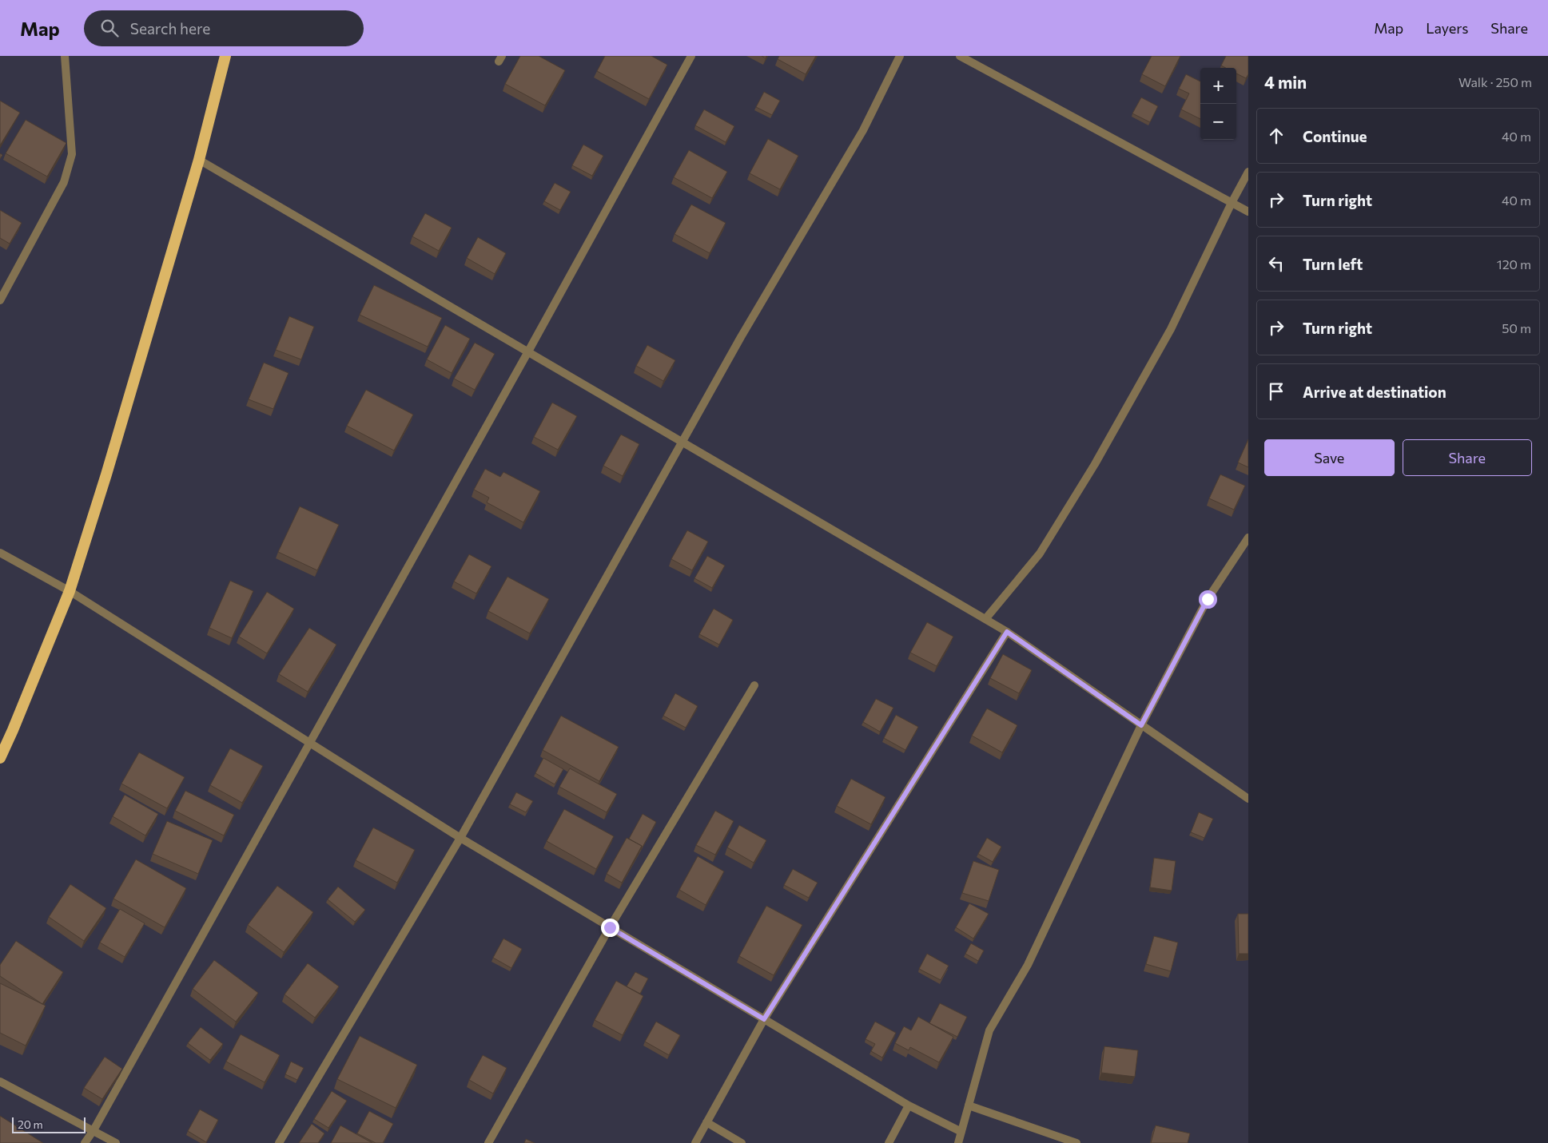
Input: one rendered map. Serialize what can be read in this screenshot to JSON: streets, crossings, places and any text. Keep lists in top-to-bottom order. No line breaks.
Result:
{"scale_bar":"20 m","page":{"header":"Map","search":"Search here","nav":["Map","Layers","Share"],"heading":["4 min","Walk · 250 m"],"map_buttons":["+","−"],"list":[["Continue","40 m"],["Turn right","40 m"],["Turn left","120 m"],["Turn right","50 m"],"Arrive at destination"],"buttons":["Save","Share"],"scale":"20 m"}}
